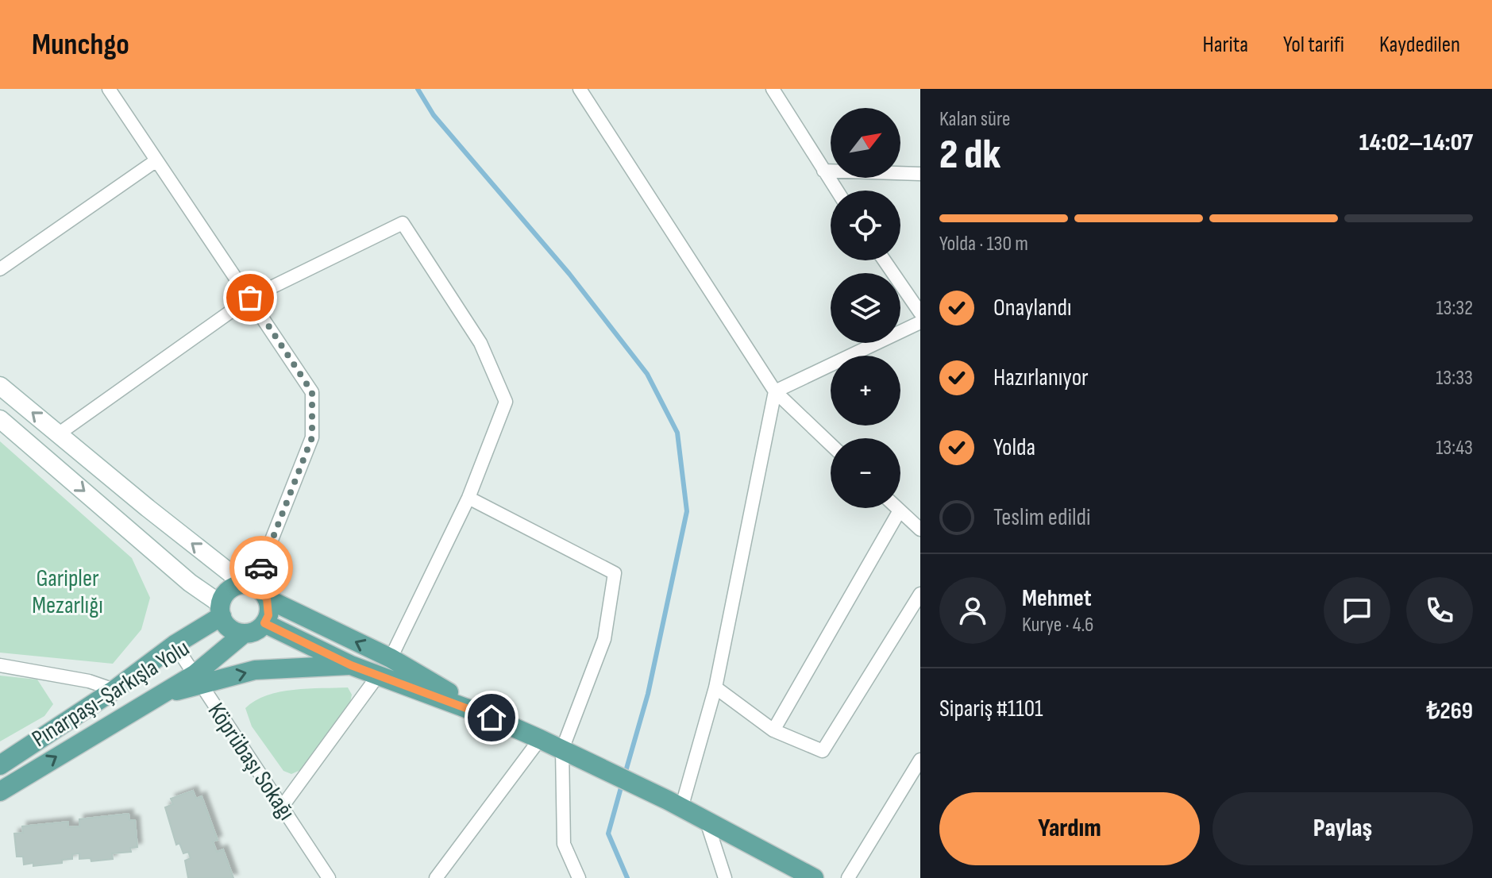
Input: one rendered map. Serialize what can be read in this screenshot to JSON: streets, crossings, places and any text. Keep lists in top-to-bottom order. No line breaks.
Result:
{"streets":{"main road":["Pınarpaşı-Şarkışla Yolu"],"street":["Köprübaşı Sokağı"]},"crossings":[["Pınarpaşı-Şarkışla Yolu","Köprübaşı Sokağı"]],"parks":["Garipler Mezarlığı"],"north":"top right","page":{"header":"Munchgo","nav":["Harita","Yol tarifi","Kaydedilen"],"heading":["2 dk","Kalan süre","14:02–14:07"],"panel":["Mehmet","Kurye · 4.6","Sipariş #1101","₺269"],"map_buttons":["+","−"],"bar":"Yolda · 130 m","list":[["Onaylandı","13:32"],["Hazırlanıyor","13:33"],["Yolda","13:43"],"Teslim edildi"],"buttons":["Yardım","Paylaş"]}}
